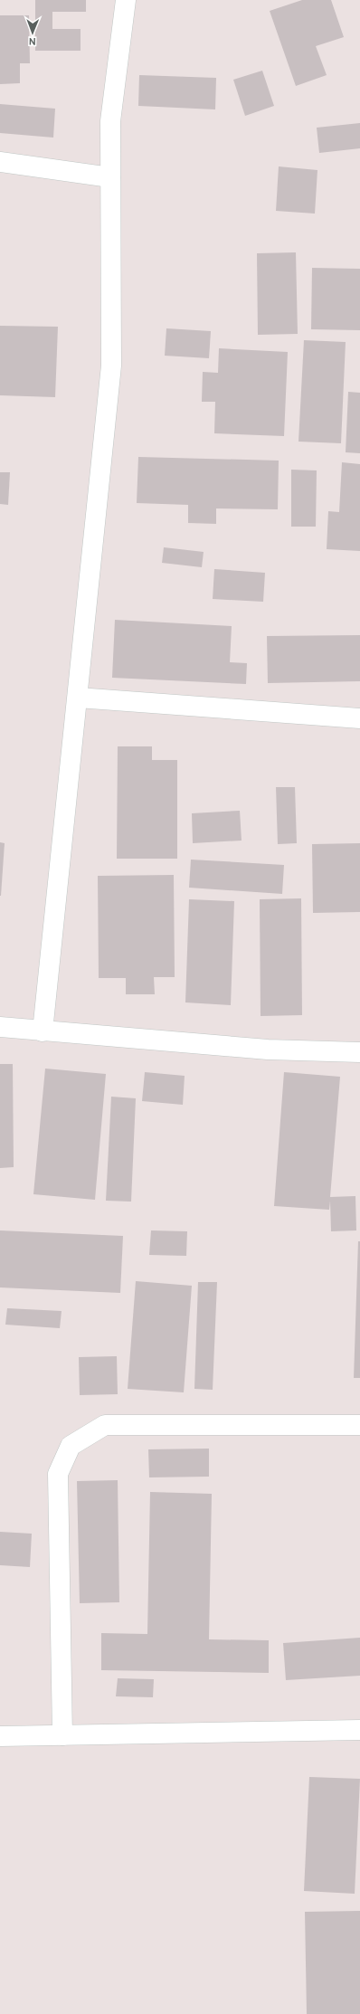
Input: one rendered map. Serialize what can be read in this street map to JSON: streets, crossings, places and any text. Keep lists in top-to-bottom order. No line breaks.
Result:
{"north":"bottom"}
